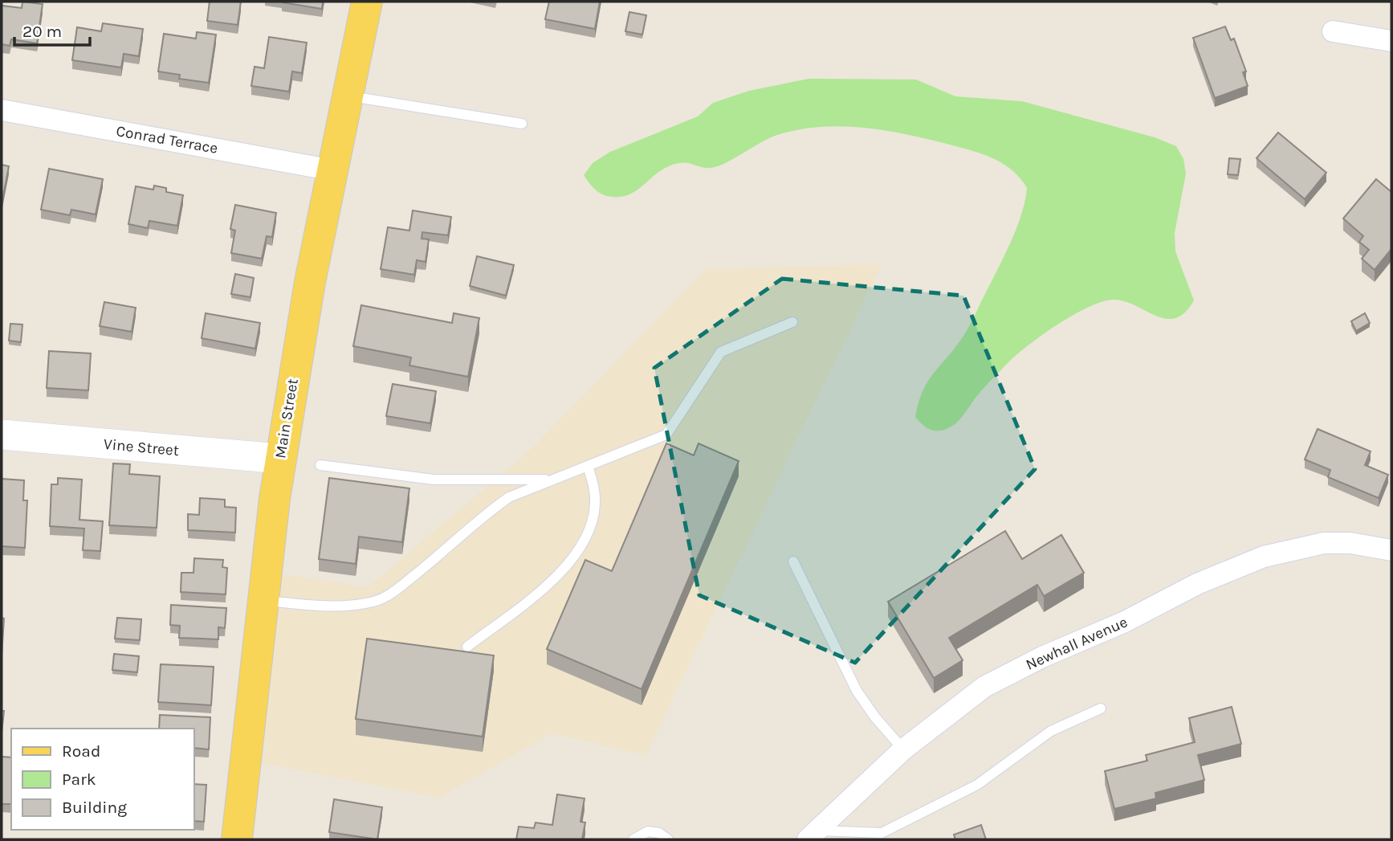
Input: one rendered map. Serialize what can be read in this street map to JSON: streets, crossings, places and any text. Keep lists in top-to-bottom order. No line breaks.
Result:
{"streets":{"main road":["Main Street"],"street":["Conrad Terrace","Vine Street","Newhall Avenue"]},"crossings":[["Conrad Terrace","Main Street"],["Main Street","Vine Street"]],"legend":["Road","Park","Building"],"scale_bar":"20 m"}
